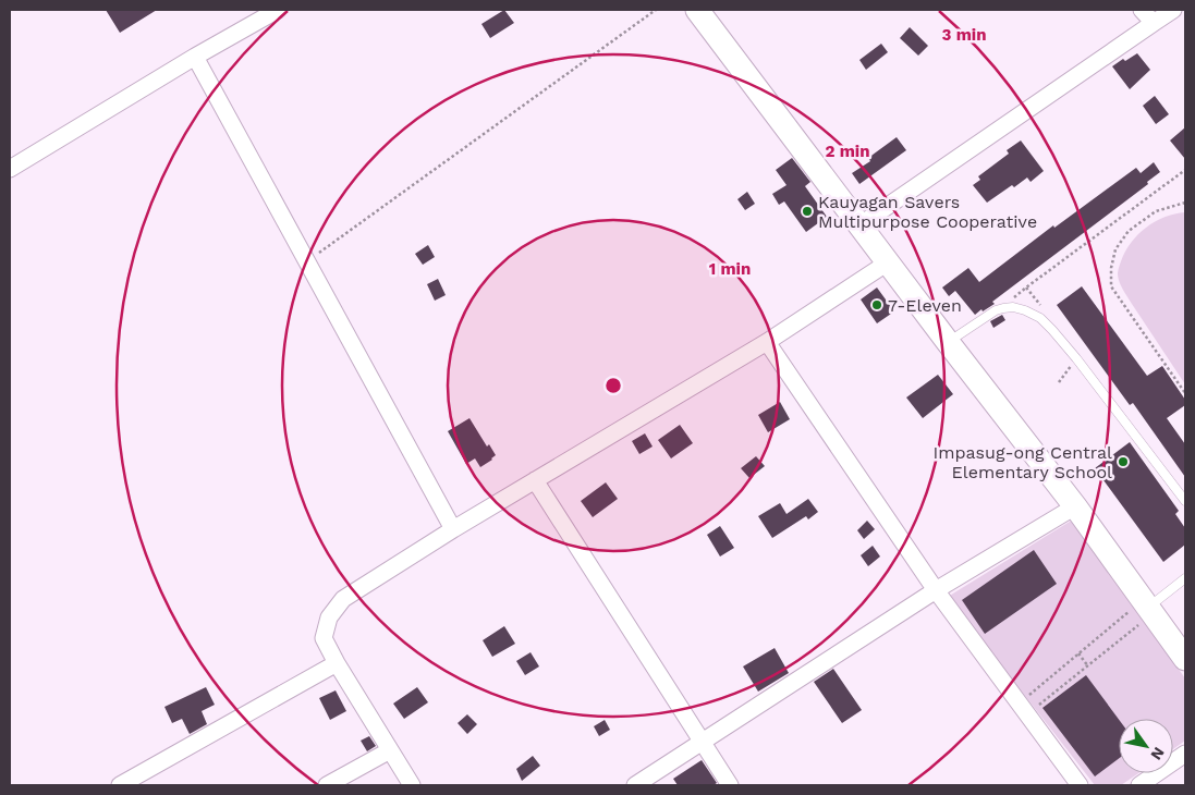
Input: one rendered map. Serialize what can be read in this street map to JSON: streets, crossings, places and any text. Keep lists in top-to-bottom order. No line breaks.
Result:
{"places":["Kauyagan Savers Multipurpose Cooperative","7-Eleven","Impasug-ong Central Elementary School"],"north":"bottom right","rings":["3 min","2 min","1 min"]}
